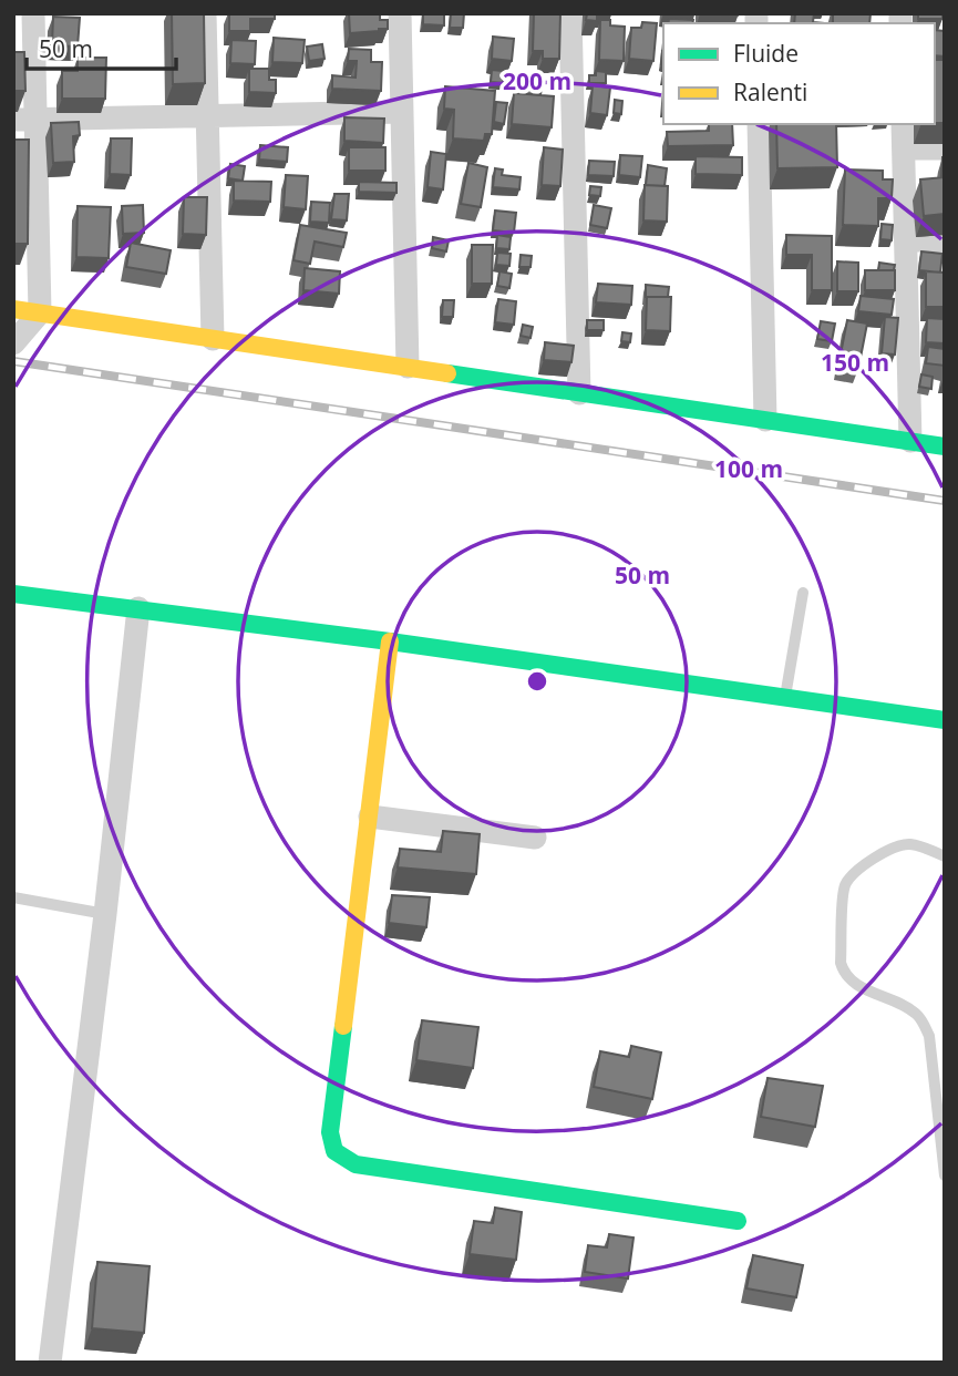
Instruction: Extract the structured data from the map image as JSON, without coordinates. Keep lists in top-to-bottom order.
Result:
{
  "legend": ["Fluide", "Ralenti"],
  "scale_bar": "50 m",
  "rings": [
    "200 m",
    "150 m",
    "100 m",
    "50 m"
  ]
}
